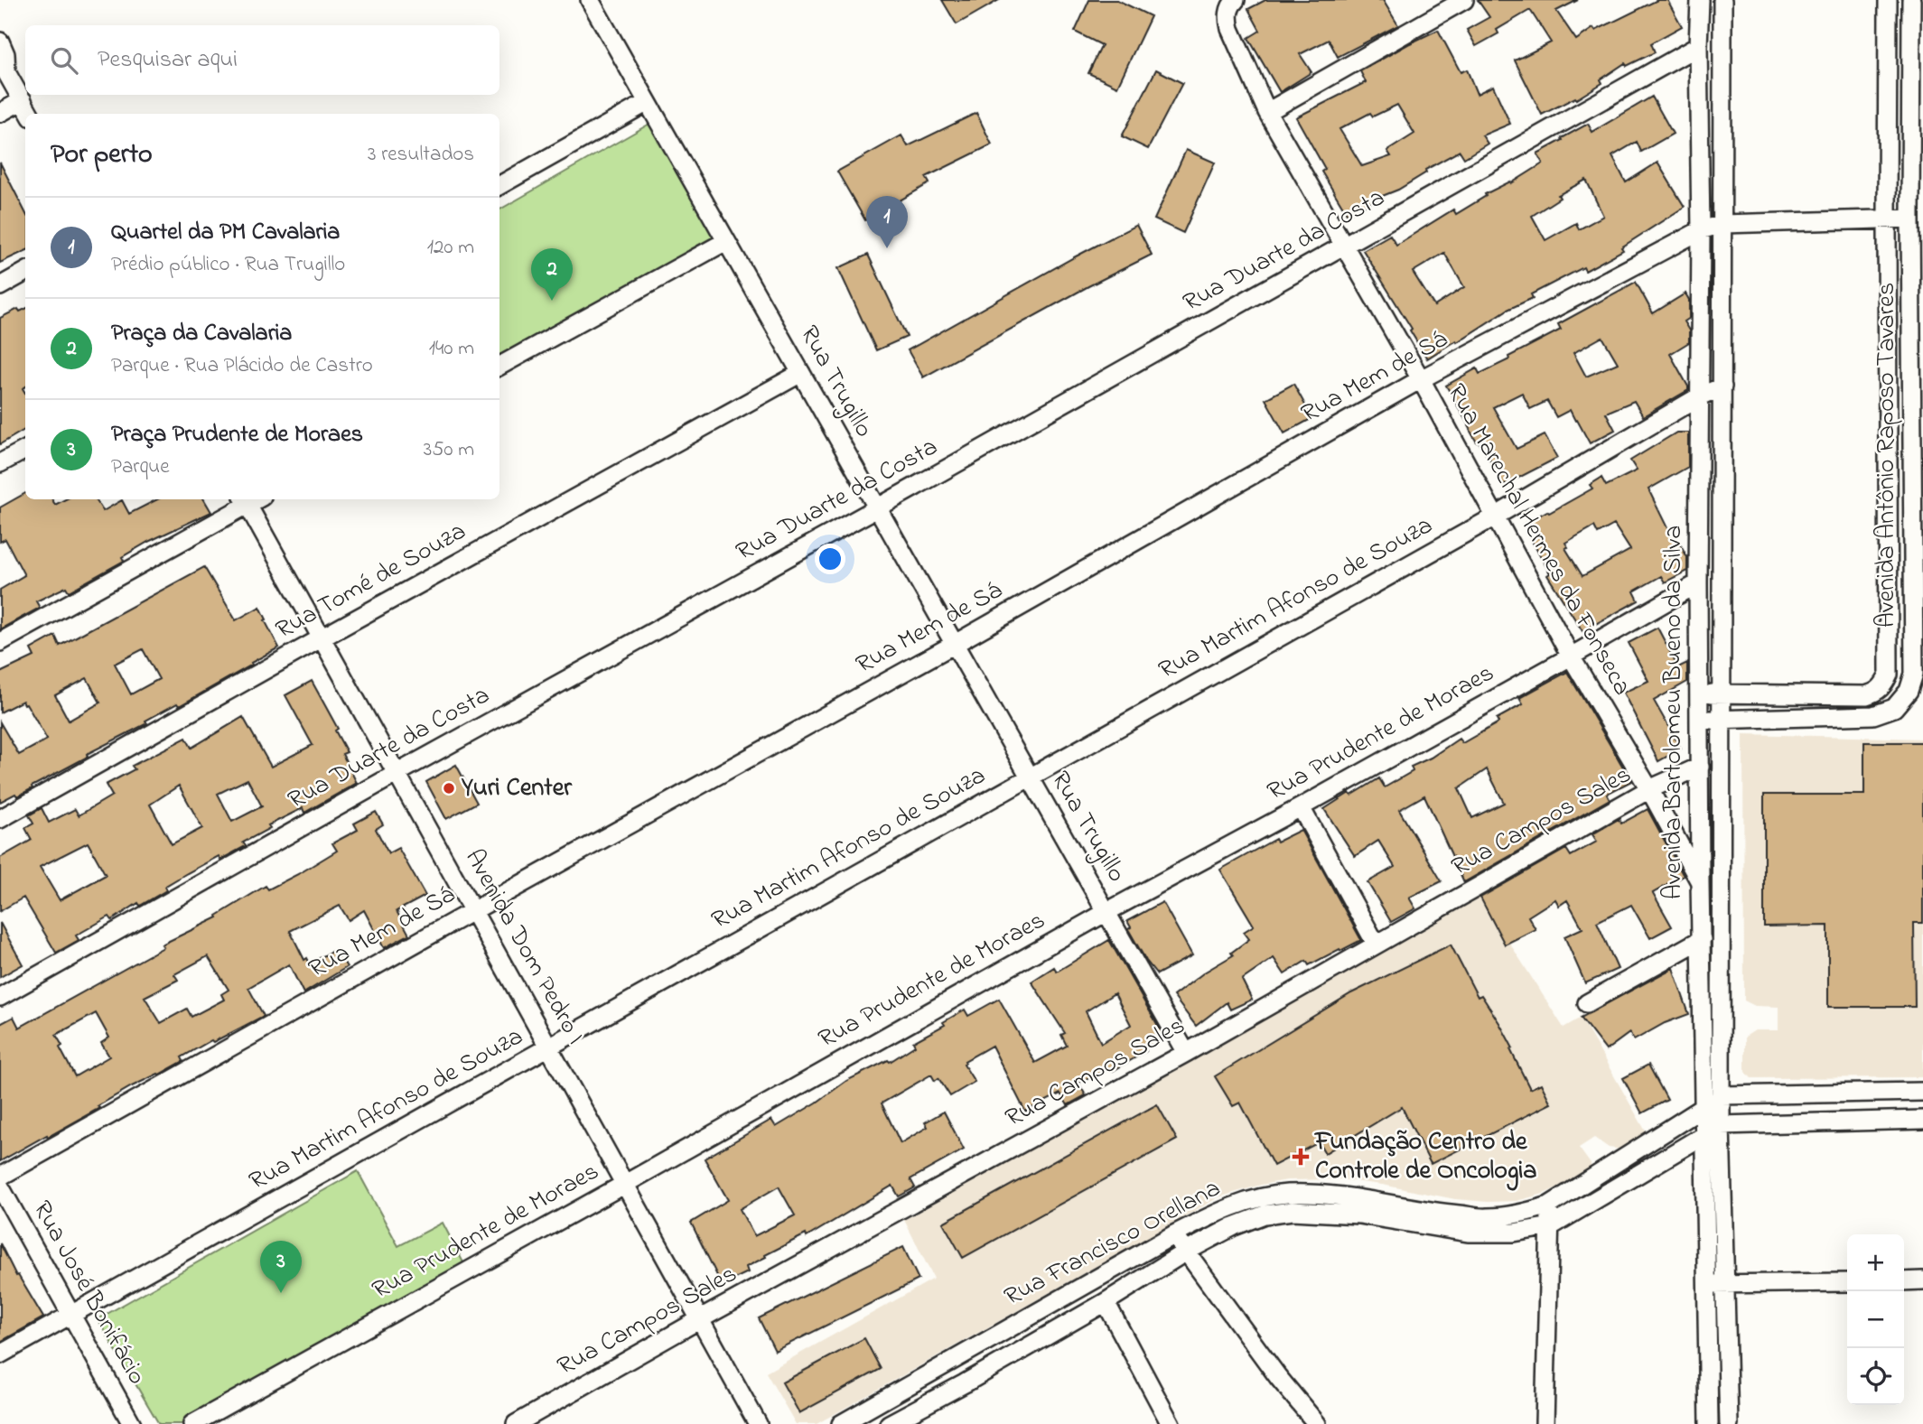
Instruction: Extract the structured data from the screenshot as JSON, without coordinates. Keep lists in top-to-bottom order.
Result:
{
  "streets": {
    "street": [
      "Rua Duarte da Costa",
      "Rua Mem de Sá",
      "Rua Trugillo",
      "Avenida Antônio Raposo Tavares",
      "Rua Marechal Hermes da Fonseca",
      "Rua Tomé de Souza",
      "Rua Martim Afonso de Souza",
      "Avenida Bartolomeu Bueno da Silva",
      "Rua Prudente de Moraes",
      "Rua Campos Sales",
      "Avenida Dom Pedro I",
      "Rua Francisco Orellana",
      "Rua José Bonifácio"
    ]
  },
  "crossings": [
    ["Rua Duarte da Costa", "Rua Trugillo"],
    ["Rua Duarte da Costa", "Rua Marechal Hermes da Fonseca"],
    ["Rua Duarte da Costa", "Avenida Bartolomeu Bueno da Silva"],
    ["Rua Duarte da Costa", "Avenida Dom Pedro I"],
    ["Rua Mem de Sá", "Rua Trugillo"],
    ["Rua Mem de Sá", "Avenida Antônio Raposo Tavares"],
    ["Rua Mem de Sá", "Rua Marechal Hermes da Fonseca"],
    ["Rua Mem de Sá", "Avenida Bartolomeu Bueno da Silva"],
    ["Rua Mem de Sá", "Avenida Dom Pedro I"],
    ["Rua Trugillo", "Rua Tomé de Souza"],
    ["Rua Trugillo", "Rua Martim Afonso de Souza"],
    ["Rua Trugillo", "Rua Prudente de Moraes"],
    ["Rua Trugillo", "Rua Campos Sales"],
    ["Avenida Antônio Raposo Tavares", "Avenida Bartolomeu Bueno da Silva"],
    ["Rua Marechal Hermes da Fonseca", "Rua Martim Afonso de Souza"],
    ["Rua Marechal Hermes da Fonseca", "Avenida Bartolomeu Bueno da Silva"],
    ["Rua Marechal Hermes da Fonseca", "Rua Prudente de Moraes"],
    ["Rua Marechal Hermes da Fonseca", "Rua Campos Sales"],
    ["Rua Tomé de Souza", "Avenida Dom Pedro I"],
    ["Rua Martim Afonso de Souza", "Avenida Bartolomeu Bueno da Silva"],
    ["Rua Martim Afonso de Souza", "Avenida Dom Pedro I"],
    ["Rua Martim Afonso de Souza", "Rua José Bonifácio"],
    ["Avenida Bartolomeu Bueno da Silva", "Rua Prudente de Moraes"],
    ["Avenida Bartolomeu Bueno da Silva", "Rua Campos Sales"],
    ["Avenida Bartolomeu Bueno da Silva", "Rua Francisco Orellana"],
    ["Rua Prudente de Moraes", "Avenida Dom Pedro I"],
    ["Rua Campos Sales", "Avenida Dom Pedro I"]
  ],
  "places": {
    "other": ["Yuri Center"],
    "health": ["Fundação Centro de Controle de Oncologia"]
  },
  "page": {
    "search": "Pesquisar aqui",
    "heading": ["Por perto", "3 resultados"],
    "pins": ["1", "2", "3"],
    "list": [
      {
        "mark": "1",
        "name": "Quartel da PM Cavalaria",
        "note": "Prédio público · Rua Trugillo",
        "value": "120 m"
      },
      {
        "mark": "2",
        "name": "Praça da Cavalaria",
        "note": "Parque · Rua Plácido de Castro",
        "value": "140 m"
      },
      {
        "mark": "3",
        "name": "Praça Prudente de Moraes",
        "note": "Parque",
        "value": "350 m"
      }
    ],
    "map_buttons": ["+", "−"]
  }
}
